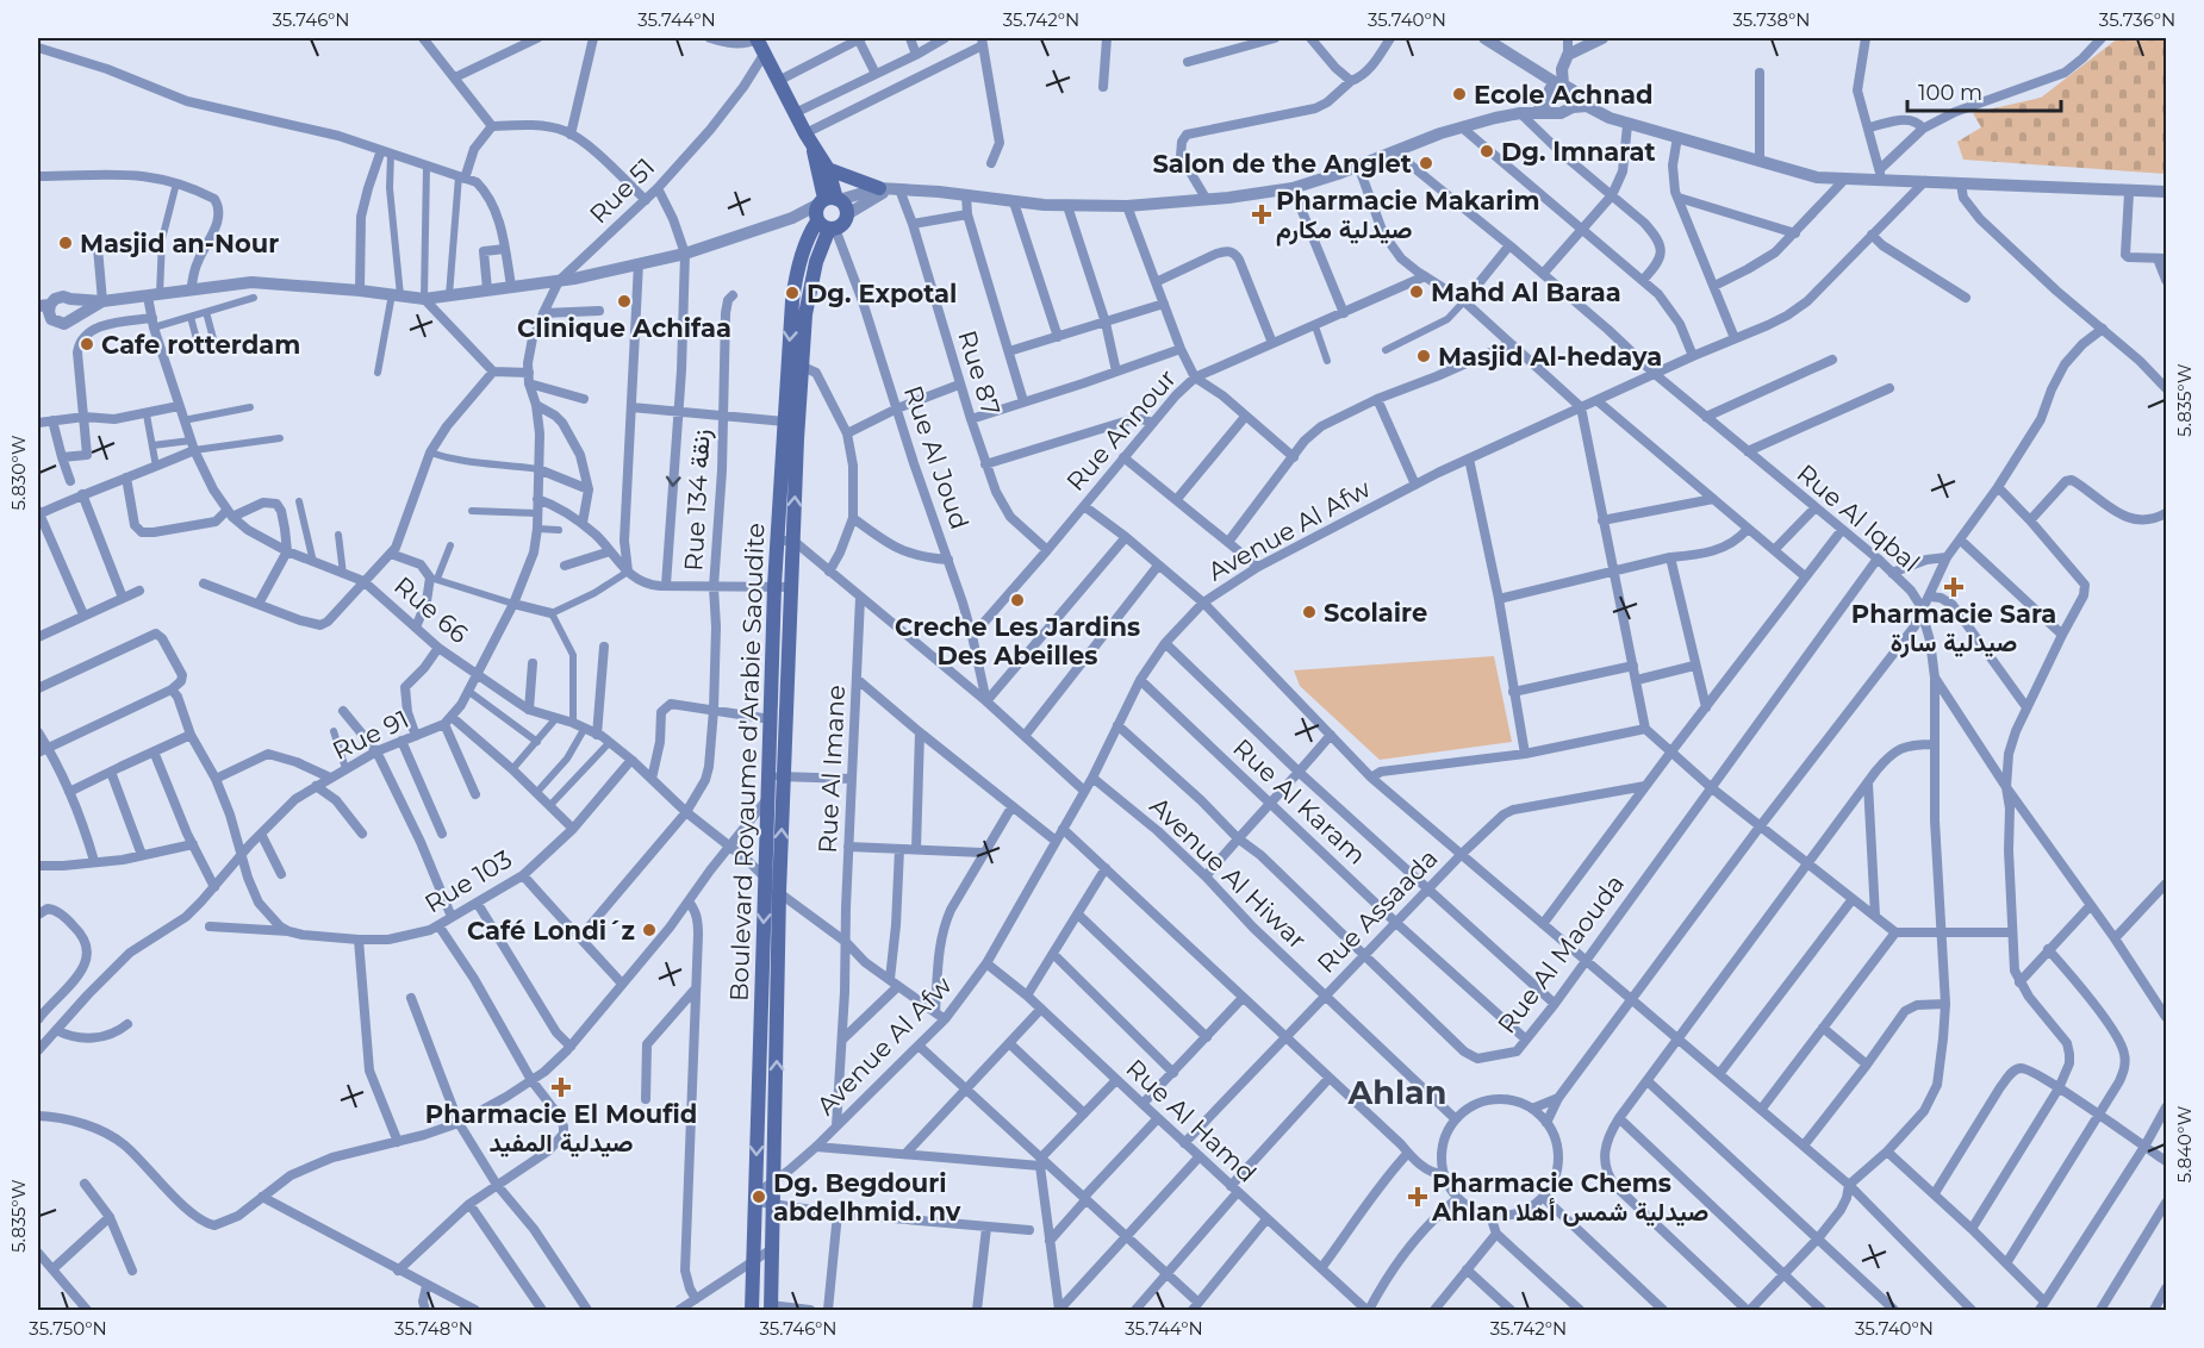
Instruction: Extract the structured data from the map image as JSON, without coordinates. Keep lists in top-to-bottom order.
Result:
{
  "streets": {
    "main road": ["Boulevard Royaume d'Arabie Saoudite"],
    "street": [
      "Rue 51",
      "Rue 87",
      "Rue Annour",
      "Rue Al Joud",
      "Rue 134 زنقة",
      "Rue Al Iqbal",
      "Avenue Al Afw",
      "Rue 66",
      "Rue 91",
      "Rue Al Imane",
      "Rue Al Karam",
      "Avenue Al Hiwar",
      "Rue 103",
      "Rue Assaada",
      "Rue Al Maouda",
      "Rue Al Hamd"
    ]
  },
  "crossings": [
    ["Rue 87", "Rue Annour"],
    ["Rue Annour", "Rue Al Joud"],
    ["Rue Al Joud", "Boulevard Royaume d'Arabie Saoudite"],
    ["Rue 134 زنقة", "Rue 66"],
    ["Rue Al Iqbal", "Avenue Al Afw"],
    ["Rue Al Iqbal", "Rue Al Maouda"],
    ["Avenue Al Afw", "Boulevard Royaume d'Arabie Saoudite"],
    ["Avenue Al Afw", "Rue Al Imane"],
    ["Avenue Al Afw", "Rue Al Karam"],
    ["Avenue Al Afw", "Avenue Al Hiwar"],
    ["Avenue Al Afw", "Rue Al Maouda"],
    ["Avenue Al Afw", "Rue Al Hamd"],
    ["Rue 66", "Boulevard Royaume d'Arabie Saoudite"],
    ["Rue 66", "Rue 103"],
    ["Rue Al Karam", "Rue Assaada"],
    ["Rue Al Karam", "Rue Al Maouda"],
    ["Avenue Al Hiwar", "Rue Assaada"],
    ["Rue Assaada", "Rue Al Maouda"],
    ["Rue Assaada", "Rue Al Hamd"]
  ],
  "districts": ["Ahlan"],
  "places": {
    "other": [
      "Ecole Achnad",
      "Dg. lmnarat",
      "Salon de the Anglet",
      "Masjid an-Nour",
      "Mahd Al Baraa",
      "Dg. Expotal",
      "Clinique Achifaa",
      "Cafe rotterdam",
      "Masjid Al-hedaya",
      "Creche Les Jardins Des Abeilles",
      "Scolaire",
      "Café Londi´z",
      "Dg. Begdouri abdelhmid. nv"
    ],
    "health": [
      "Pharmacie Makarim صيدلية مكارم",
      "Pharmacie Sara صيدلية سارة",
      "Pharmacie El Moufid صيدلية المفيد",
      "Pharmacie Chems Ahlan صيدلية شمس أهلا"
    ]
  },
  "scale_bar": "100 m",
  "coordinates": [
    "35.746°N",
    "35.744°N",
    "35.742°N",
    "35.740°N",
    "35.738°N",
    "35.736°N",
    "5.835°W",
    "5.830°W",
    "5.840°W",
    "35.750°N",
    "35.748°N"
  ]
}
